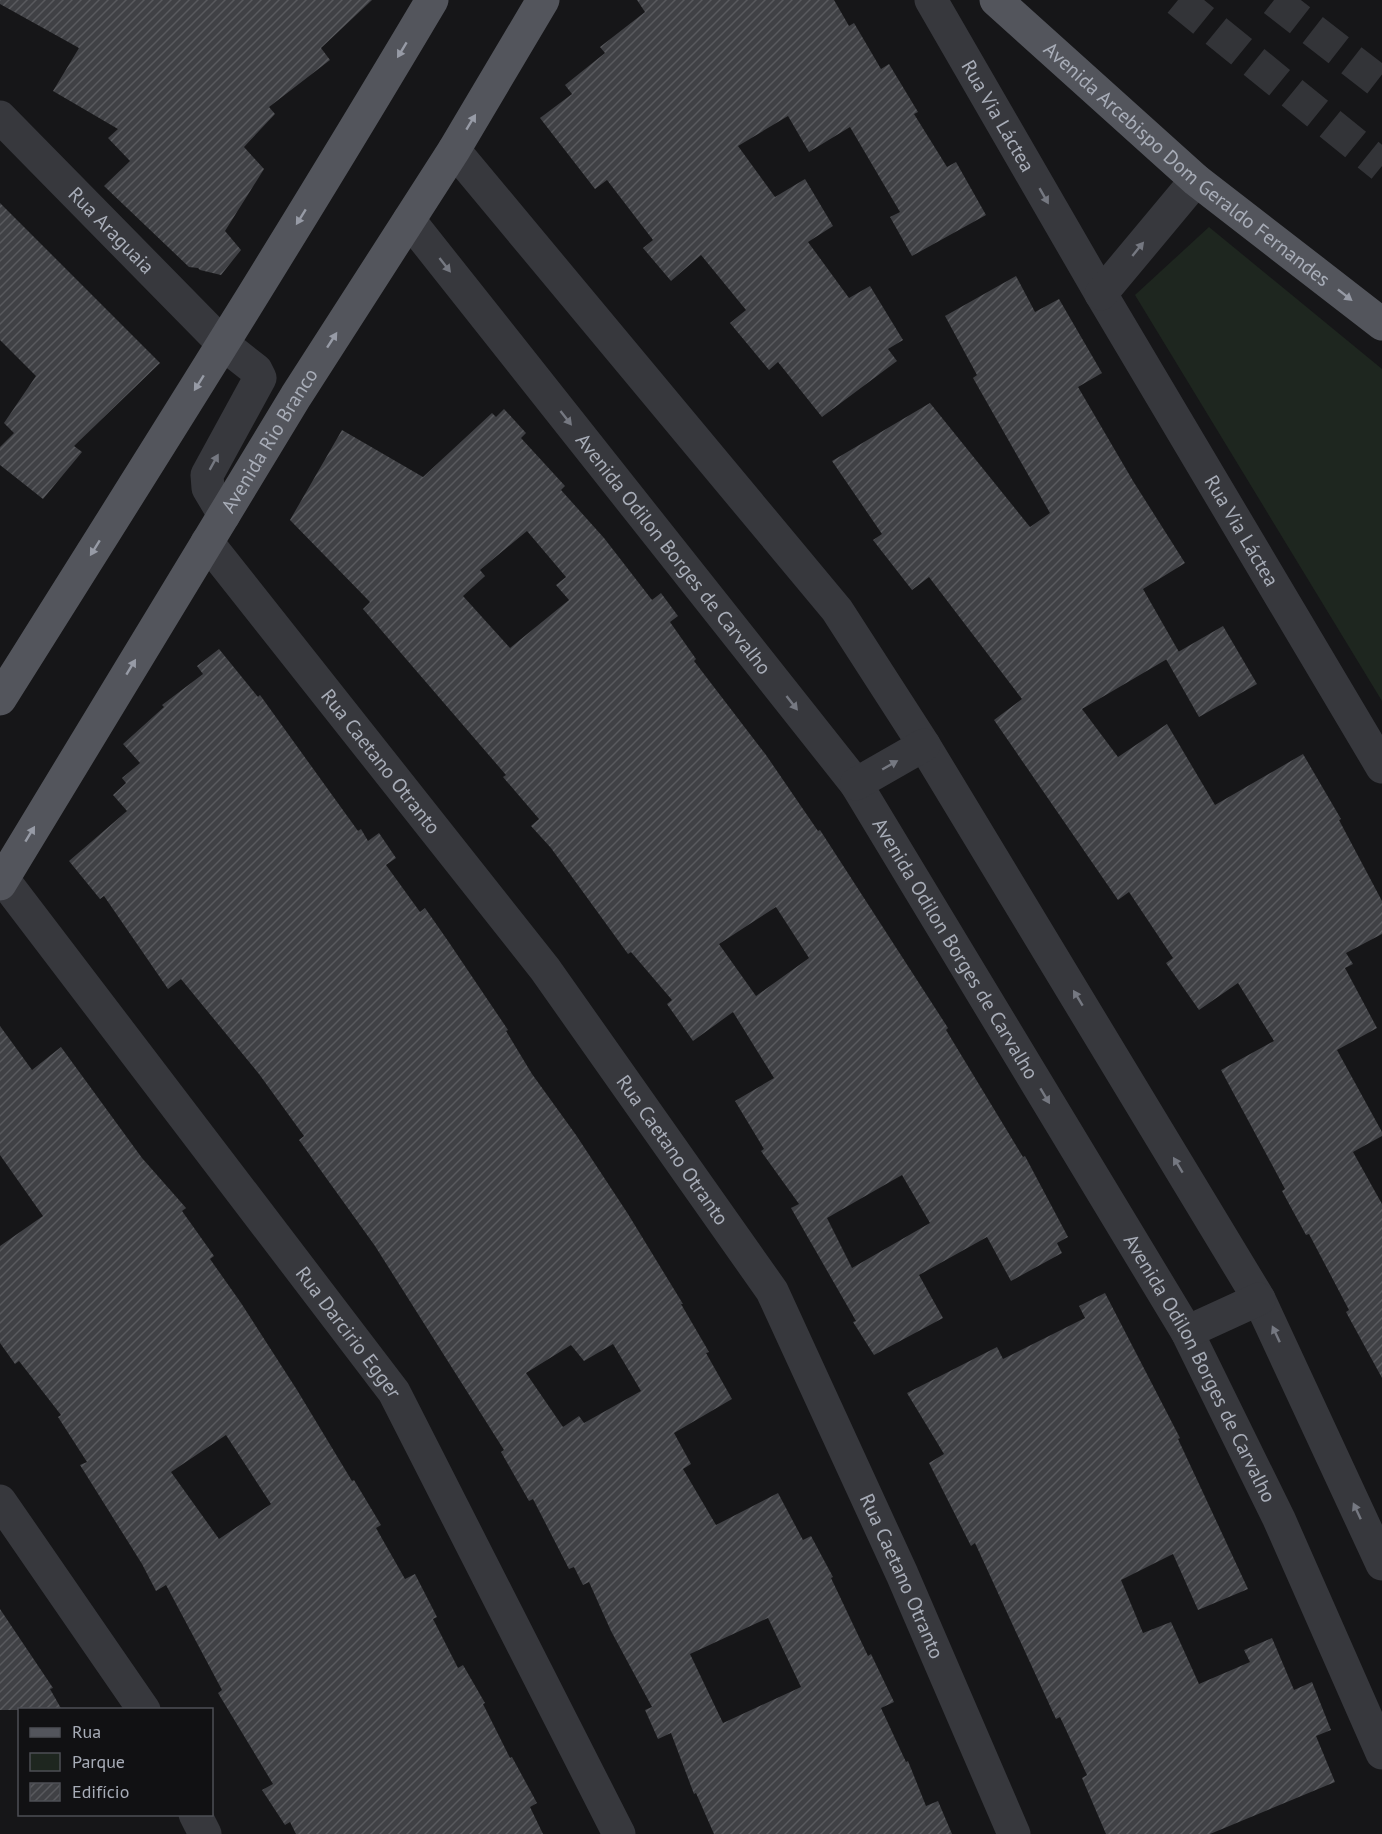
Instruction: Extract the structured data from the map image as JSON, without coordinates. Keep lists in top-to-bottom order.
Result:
{
  "streets": {
    "main road": ["Avenida Arcebispo Dom Geraldo Fernandes", "Avenida Rio Branco"],
    "street": [
      "Rua Via Láctea",
      "Rua Araguaia",
      "Avenida Odilon Borges de Carvalho",
      "Rua Caetano Otranto",
      "Rua Darcirio Egger"
    ]
  },
  "crossings": [
    ["Rua Araguaia", "Avenida Rio Branco"],
    ["Avenida Rio Branco", "Avenida Odilon Borges de Carvalho"],
    ["Avenida Rio Branco", "Rua Caetano Otranto"],
    ["Avenida Rio Branco", "Rua Darcirio Egger"]
  ],
  "one_way": ["Rua Via Láctea", "Avenida Arcebispo Dom Geraldo Fernandes"],
  "legend": ["Rua", "Parque", "Edifício"]
}
